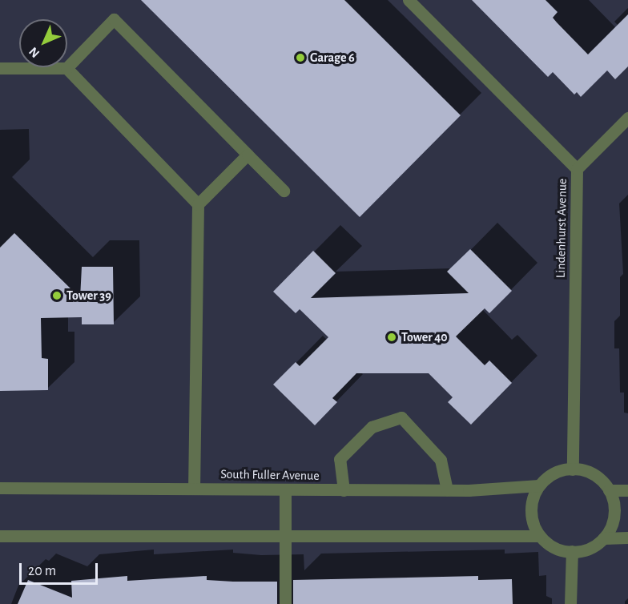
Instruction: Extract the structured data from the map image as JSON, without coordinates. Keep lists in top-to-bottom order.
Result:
{
  "streets": {
    "street": ["Lindenhurst Avenue", "South Fuller Avenue"]
  },
  "crossings": [
    ["Lindenhurst Avenue", "South Fuller Avenue"]
  ],
  "places": ["Garage 6", "Tower 39", "Tower 40"],
  "scale_bar": "20 m",
  "north": "bottom left"
}
